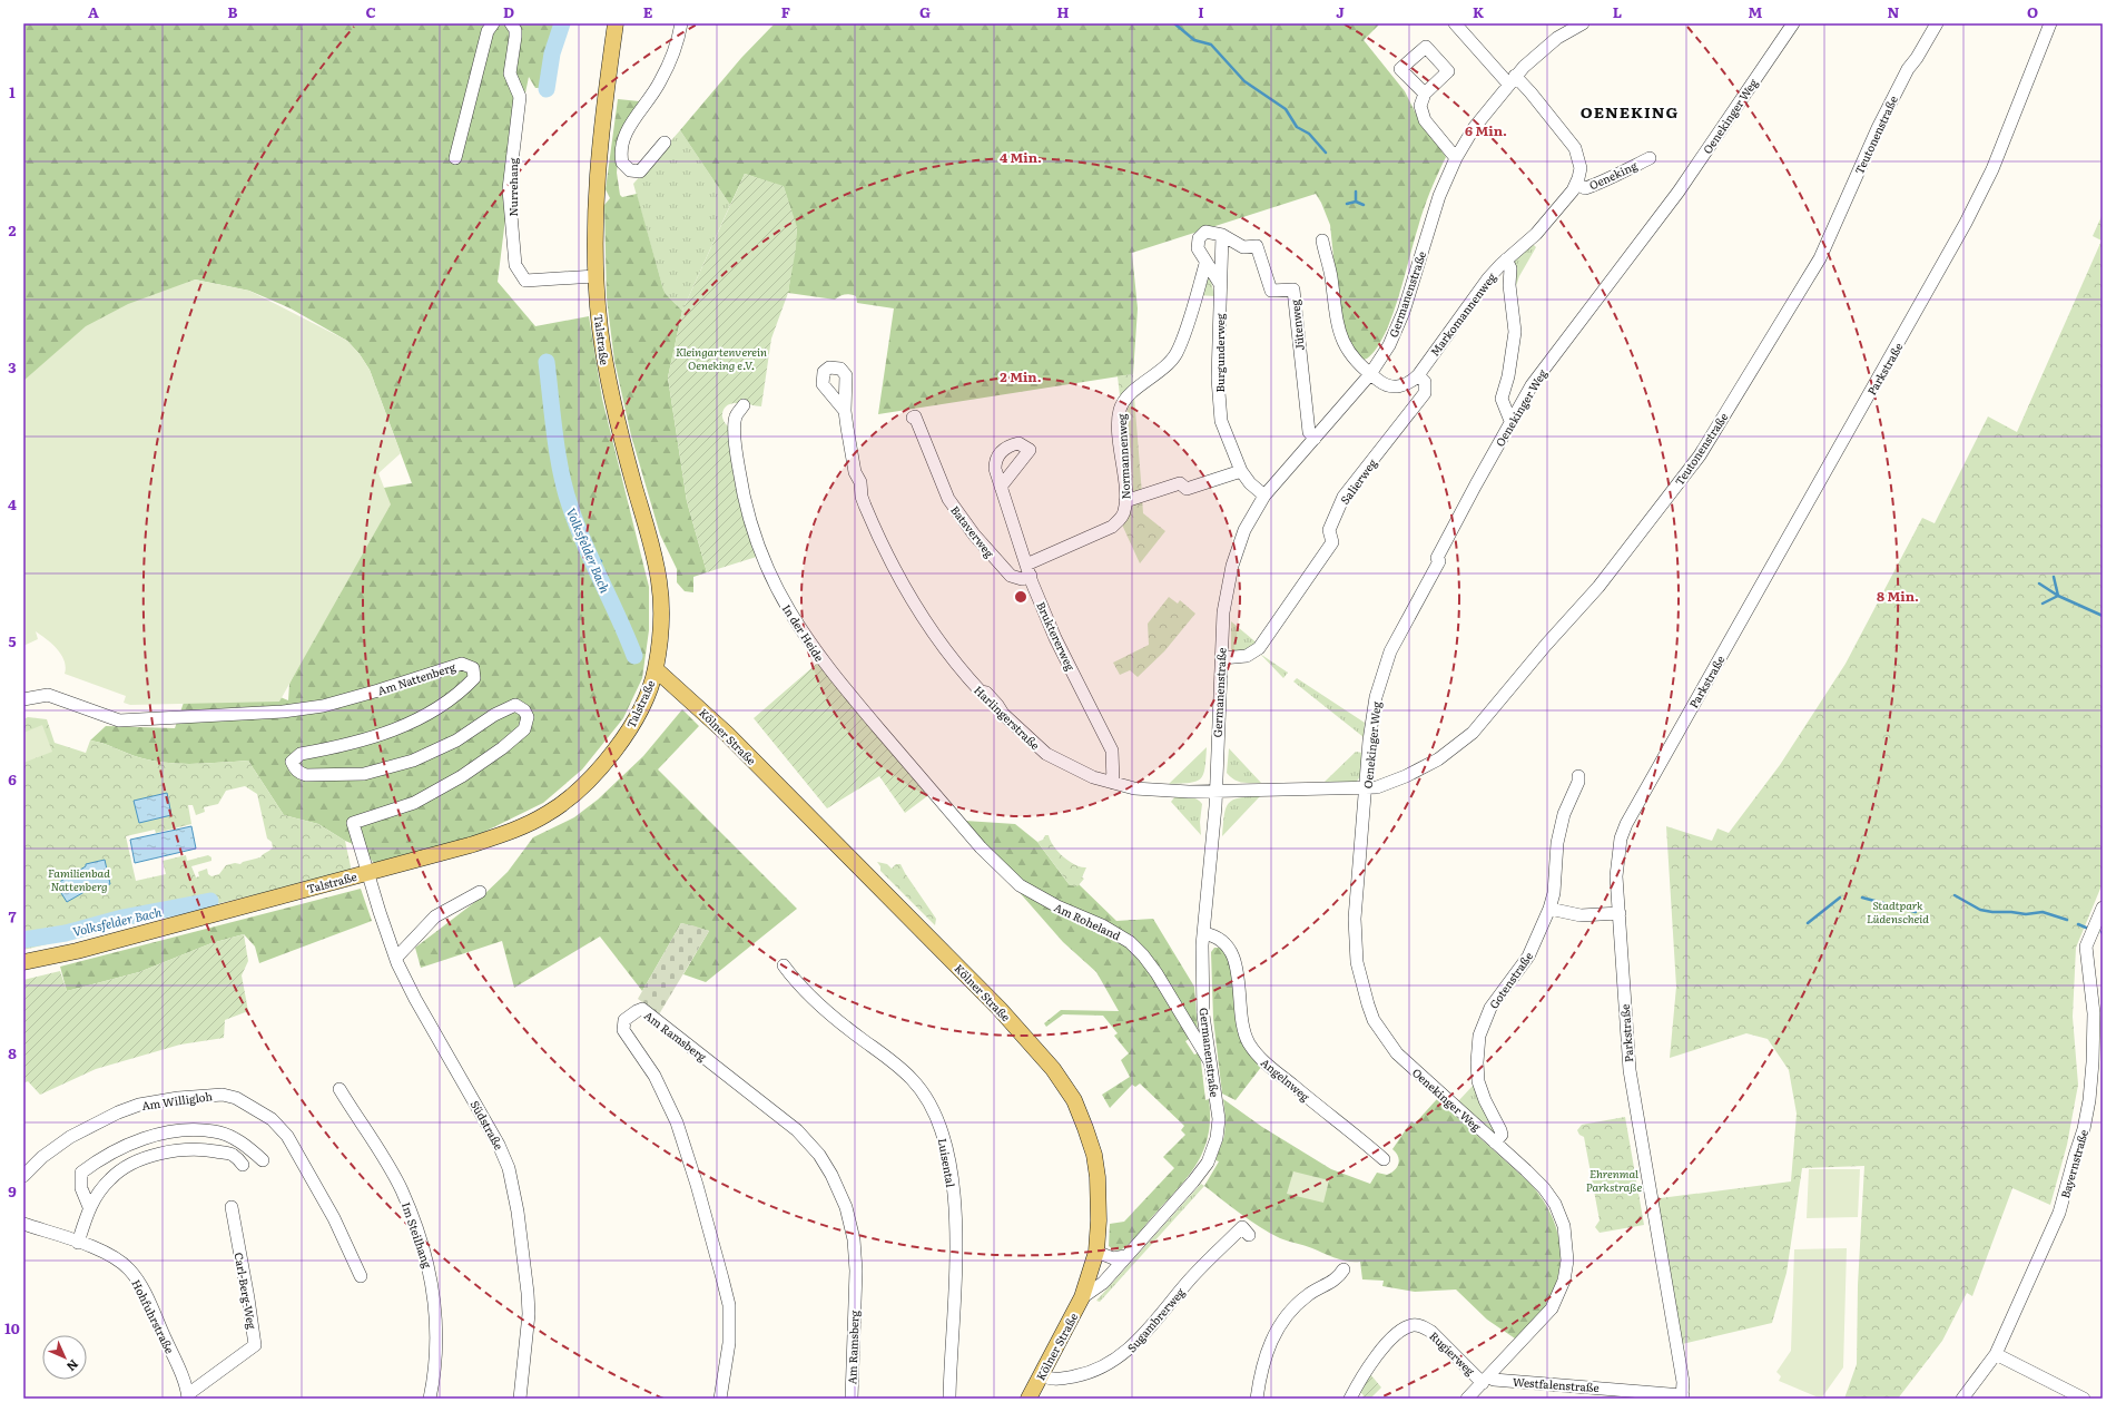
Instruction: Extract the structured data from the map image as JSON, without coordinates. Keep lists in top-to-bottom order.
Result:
{
  "streets": {
    "main road": ["Talstraße", "Kölner Straße"],
    "street": [
      "Oenekinger Weg",
      "Teutonenstraße",
      "Oeneking",
      "Nurrehang",
      "Germanenstraße",
      "Markomannenweg",
      "Jütenweg",
      "Burgunderweg",
      "Parkstraße",
      "Normannenweg",
      "Salierweg",
      "Bataverweg",
      "In der Heide",
      "Bruktererweg",
      "Am Nattenberg",
      "Harlingerstraße",
      "Am Roheland",
      "Gotenstraße",
      "Am Ramsberg",
      "Angelnweg",
      "Am Willigloh",
      "Südstraße",
      "Luisental",
      "Bayernstraße",
      "Im Steilhang",
      "Carl-Berg-Weg",
      "Hohfuhrstraße",
      "Sugambrerweg",
      "Rugierweg",
      "Westfalenstraße"
    ]
  },
  "crossings": [
    ["Oenekinger Weg", "Teutonenstraße"],
    ["Oenekinger Weg", "Harlingerstraße"],
    ["Oenekinger Weg", "Gotenstraße"],
    ["Oenekinger Weg", "Rugierweg"],
    ["Oenekinger Weg", "Westfalenstraße"],
    ["Teutonenstraße", "Harlingerstraße"],
    ["Oeneking", "Markomannenweg"],
    ["Nurrehang", "Talstraße"],
    ["Germanenstraße", "Markomannenweg"],
    ["Germanenstraße", "Jütenweg"],
    ["Germanenstraße", "Burgunderweg"],
    ["Germanenstraße", "Salierweg"],
    ["Germanenstraße", "Harlingerstraße"],
    ["Germanenstraße", "Kölner Straße"],
    ["Germanenstraße", "Am Roheland"],
    ["Germanenstraße", "Angelnweg"],
    ["Markomannenweg", "Salierweg"],
    ["Jütenweg", "Burgunderweg"],
    ["Talstraße", "Am Nattenberg"],
    ["Talstraße", "Kölner Straße"],
    ["Talstraße", "Südstraße"],
    ["Parkstraße", "Westfalenstraße"],
    ["Normannenweg", "Bataverweg"],
    ["Normannenweg", "Bruktererweg"],
    ["Bataverweg", "Bruktererweg"],
    ["In der Heide", "Am Roheland"],
    ["Bruktererweg", "Harlingerstraße"],
    ["Am Nattenberg", "Südstraße"],
    ["Kölner Straße", "Sugambrerweg"],
    ["Carl-Berg-Weg", "Hohfuhrstraße"],
    ["Rugierweg", "Westfalenstraße"]
  ],
  "districts": ["OENEKING"],
  "water": ["Volksfelder Bach"],
  "parks": [
    "Kleingartenverein Oeneking e.V.",
    "Familienbad Nattenberg",
    "Stadtpark Lüdenscheid",
    "Ehrenmal Parkstraße"
  ],
  "north": "bottom right",
  "grid": {
    "columns": [
      "A",
      "B",
      "C",
      "D",
      "E",
      "F",
      "G",
      "H",
      "I",
      "J",
      "K",
      "L",
      "M",
      "N",
      "O"
    ],
    "rows": [
      "1",
      "2",
      "3",
      "4",
      "5",
      "6",
      "7",
      "8",
      "9",
      "10"
    ]
  },
  "rings": [
    "6 Min.",
    "4 Min.",
    "2 Min.",
    "8 Min."
  ]
}
